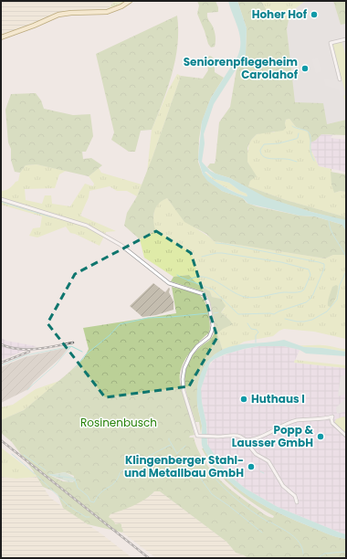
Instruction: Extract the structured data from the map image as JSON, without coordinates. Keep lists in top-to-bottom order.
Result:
{
  "parks": ["Rosinenbusch"],
  "places": [
    "Hoher Hof",
    "Seniorenpflegeheim Carolahof",
    "Huthaus I",
    "Popp & Lausser GmbH",
    "Klingenberger Stahl- und Metallbau GmbH"
  ]
}
